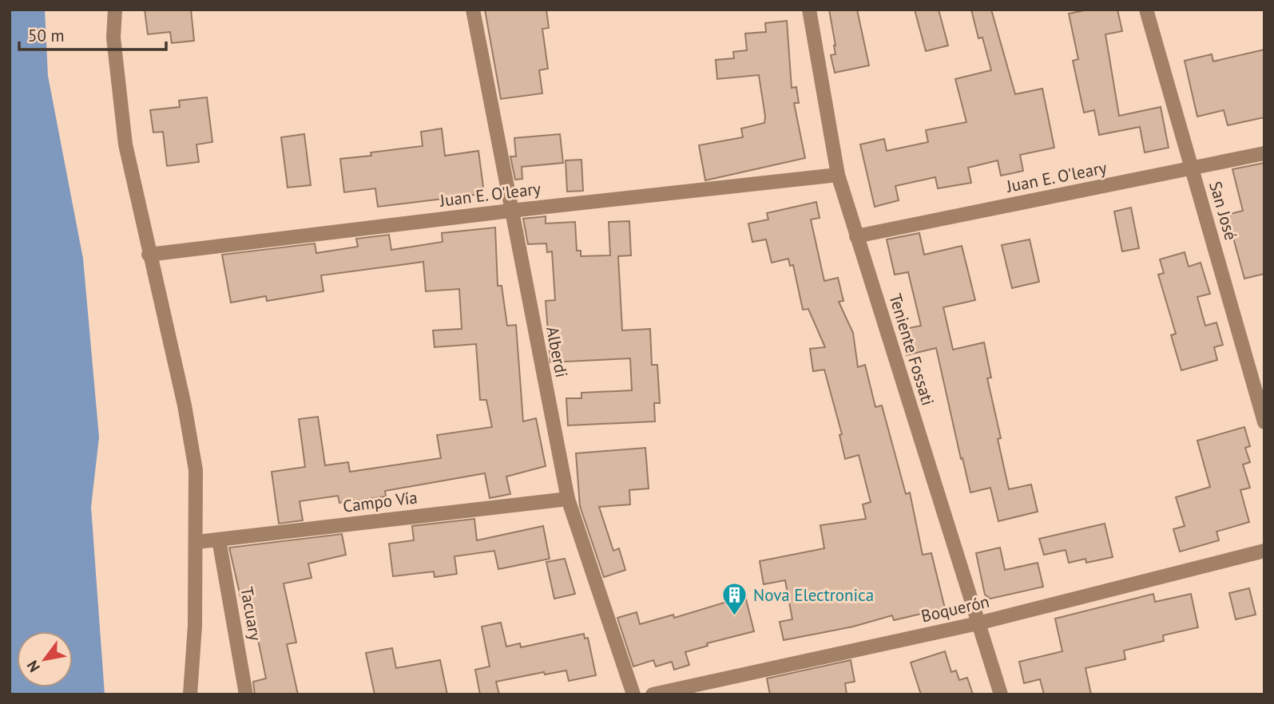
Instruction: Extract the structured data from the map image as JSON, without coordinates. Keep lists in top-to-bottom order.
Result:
{
  "streets": {
    "street": [
      "Juan E. O'leary",
      "San José",
      "Teniente Fossati",
      "Alberdi",
      "Campo Vía",
      "Boquerón",
      "Tacuary"
    ]
  },
  "crossings": [
    ["Juan E. O'leary", "San José"],
    ["Juan E. O'leary", "Teniente Fossati"],
    ["Juan E. O'leary", "Alberdi"],
    ["Teniente Fossati", "Boquerón"],
    ["Alberdi", "Campo Vía"],
    ["Campo Vía", "Tacuary"]
  ],
  "places": {
    "building": ["Nova Electronica"]
  },
  "scale_bar": "50 m",
  "north": "bottom left"
}
